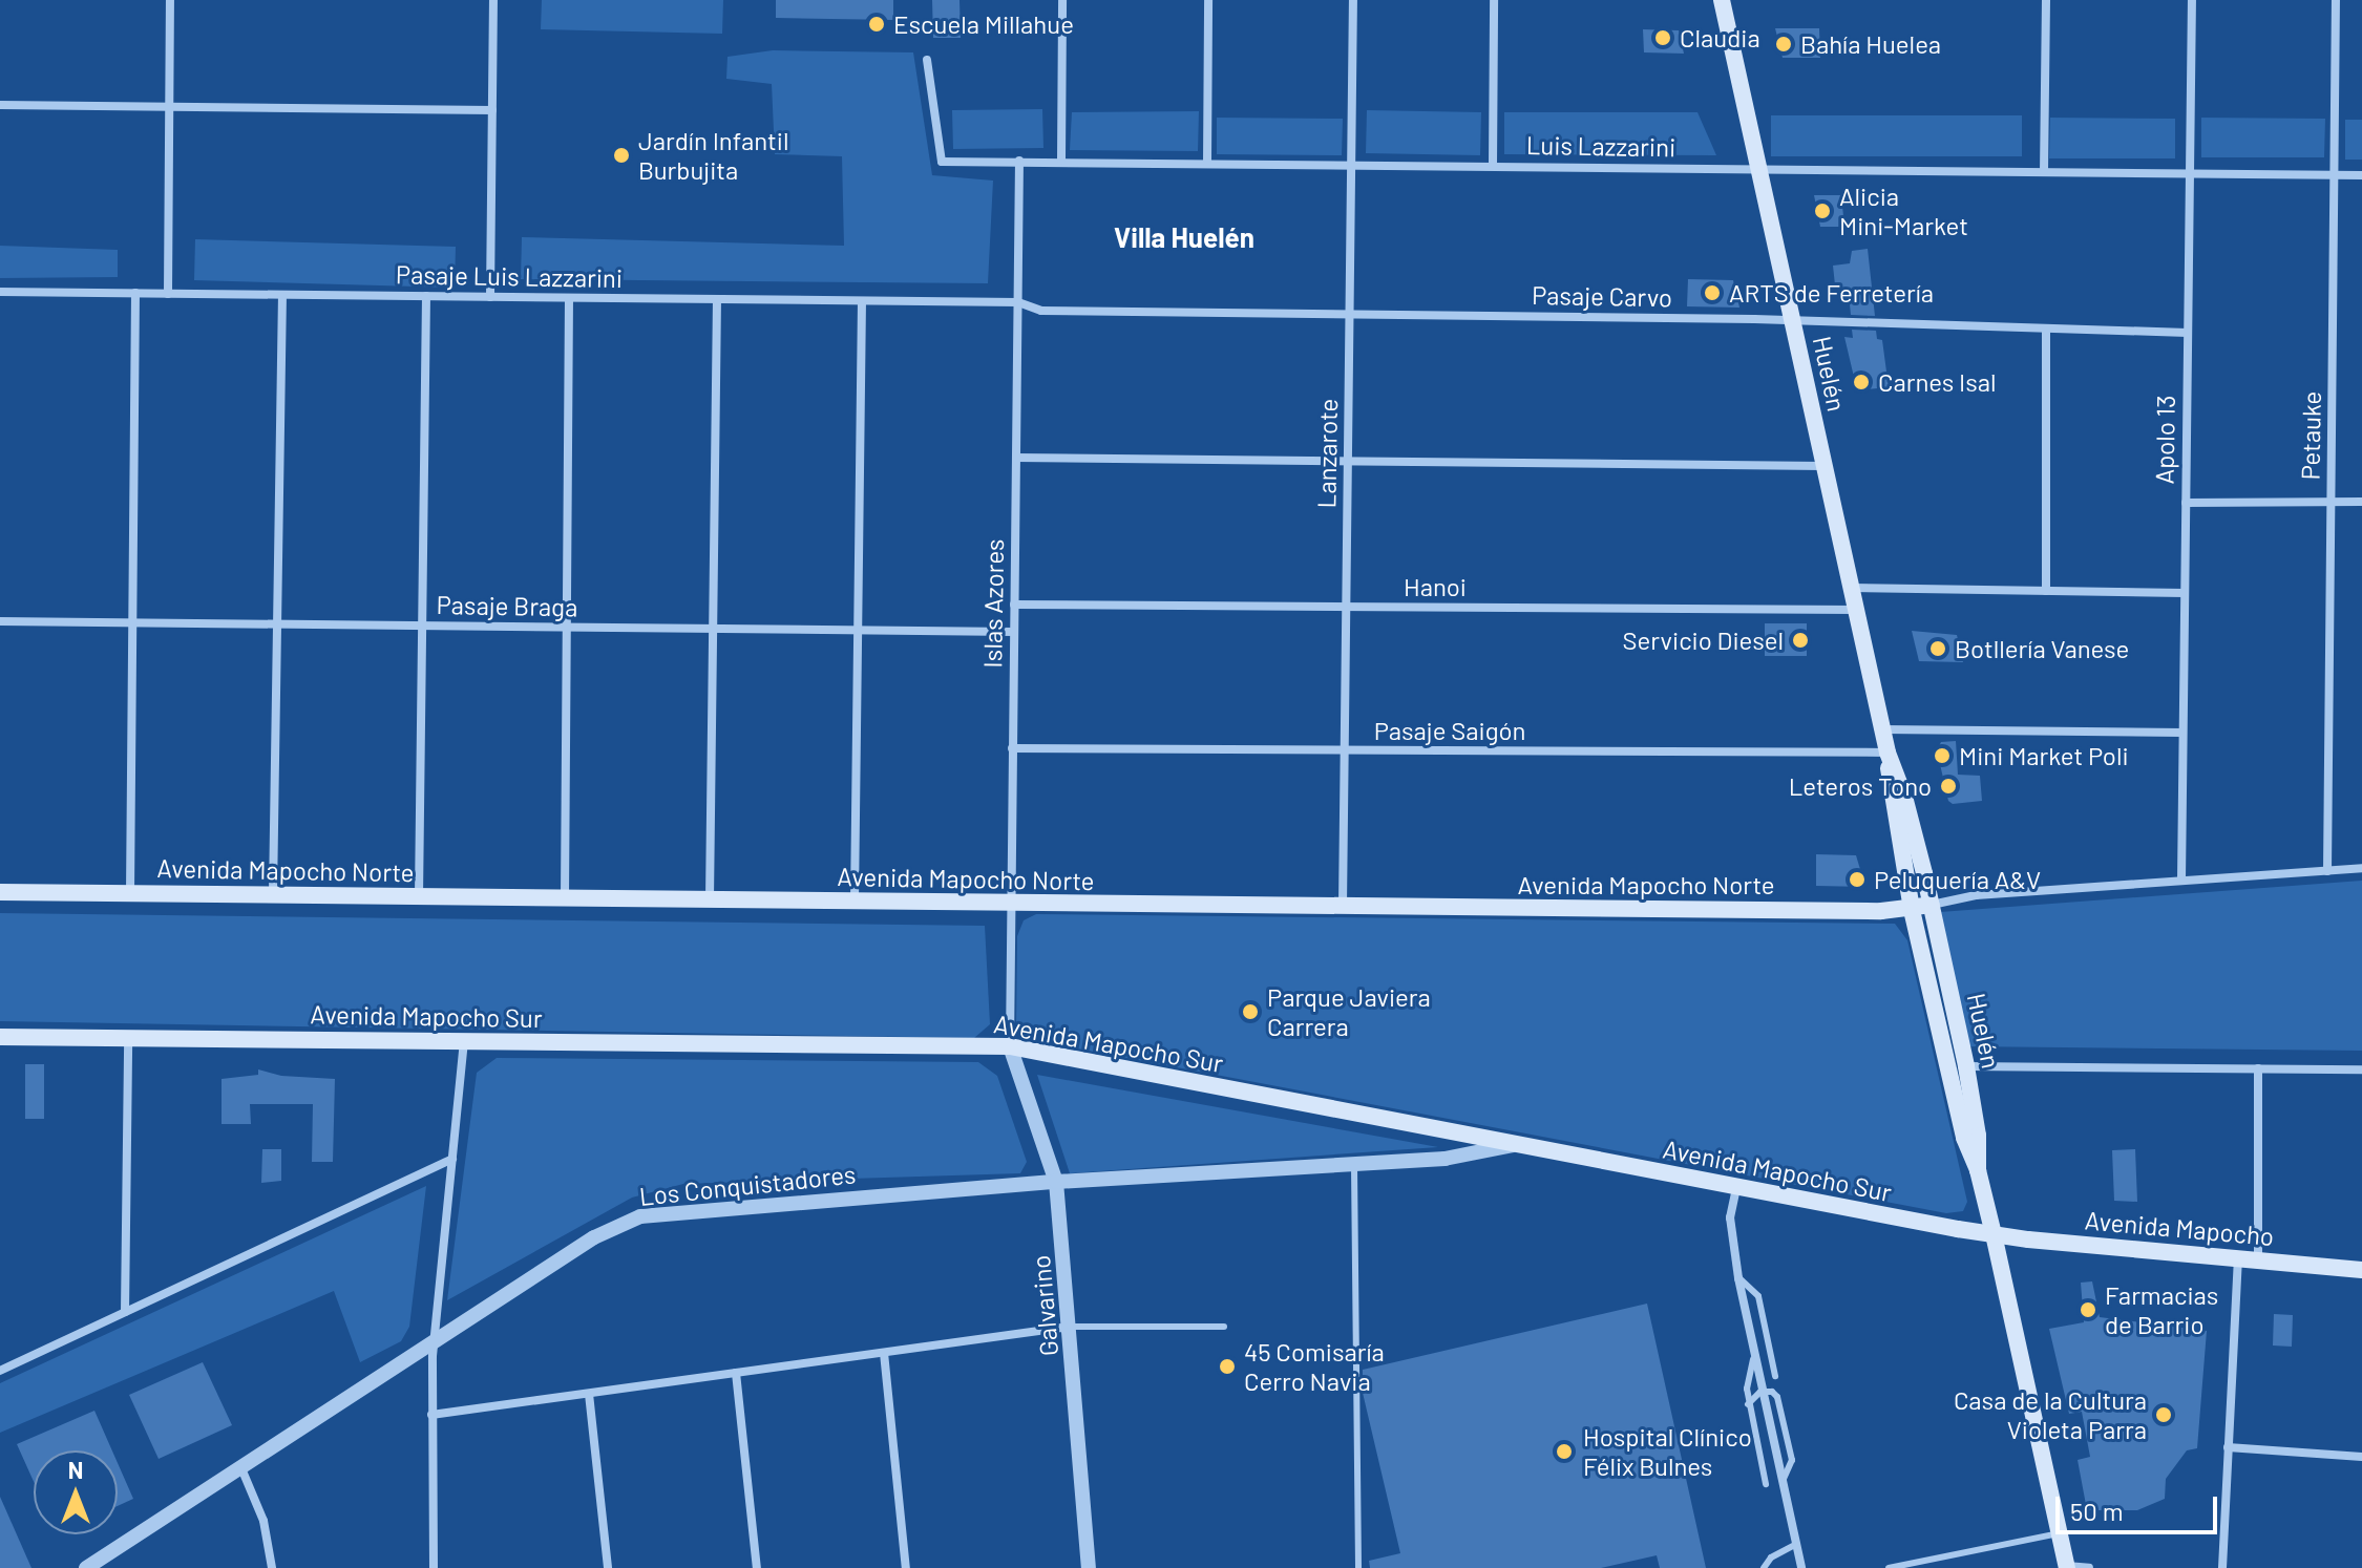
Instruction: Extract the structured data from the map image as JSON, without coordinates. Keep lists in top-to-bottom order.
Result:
{
  "streets": {
    "main road": [
      "Huelén",
      "Avenida Mapocho Norte",
      "Avenida Mapocho Sur",
      "Avenida Mapocho"
    ],
    "street": [
      "Luis Lazzarini",
      "Pasaje Luis Lazzarini",
      "Pasaje Carvo",
      "Petauke",
      "Apolo 13",
      "Lanzarote",
      "Hanoi",
      "Islas Azores",
      "Pasaje Braga",
      "Pasaje Saigón",
      "Los Conquistadores",
      "Galvarino"
    ]
  },
  "crossings": [
    ["Luis Lazzarini", "Huelén"],
    ["Luis Lazzarini", "Petauke"],
    ["Luis Lazzarini", "Apolo 13"],
    ["Luis Lazzarini", "Lanzarote"],
    ["Luis Lazzarini", "Islas Azores"],
    ["Pasaje Luis Lazzarini", "Pasaje Carvo"],
    ["Pasaje Luis Lazzarini", "Islas Azores"],
    ["Pasaje Carvo", "Huelén"],
    ["Pasaje Carvo", "Apolo 13"],
    ["Pasaje Carvo", "Lanzarote"],
    ["Pasaje Carvo", "Islas Azores"],
    ["Huelén", "Hanoi"],
    ["Huelén", "Pasaje Saigón"],
    ["Huelén", "Avenida Mapocho Norte"],
    ["Huelén", "Avenida Mapocho Sur"],
    ["Huelén", "Avenida Mapocho"],
    ["Lanzarote", "Hanoi"],
    ["Lanzarote", "Pasaje Saigón"],
    ["Lanzarote", "Avenida Mapocho Norte"],
    ["Hanoi", "Islas Azores"],
    ["Islas Azores", "Pasaje Braga"],
    ["Islas Azores", "Pasaje Saigón"],
    ["Islas Azores", "Avenida Mapocho Norte"],
    ["Islas Azores", "Avenida Mapocho Sur"],
    ["Islas Azores", "Galvarino"],
    ["Avenida Mapocho Sur", "Los Conquistadores"],
    ["Avenida Mapocho Sur", "Avenida Mapocho"],
    ["Avenida Mapocho Sur", "Galvarino"],
    ["Los Conquistadores", "Galvarino"]
  ],
  "districts": ["Villa Huelén"],
  "places": [
    "Escuela Millahue",
    "Claudia",
    "Bahía Huelea",
    "Jardín Infantil Burbujita",
    "Alicia Mini-Market",
    "ARTS de Ferretería",
    "Carnes Isal",
    "Servicio Diesel",
    "Botllería Vanese",
    "Mini Market Poli",
    "Leteros Tono",
    "Peluquería A&V",
    "Parque Javiera Carrera",
    "Farmacias de Barrio",
    "45 Comisaría Cerro Navia",
    "Casa de la Cultura Violeta Parra",
    "Hospital Clínico Félix Bulnes"
  ],
  "scale_bar": "50 m",
  "north": "top"
}
